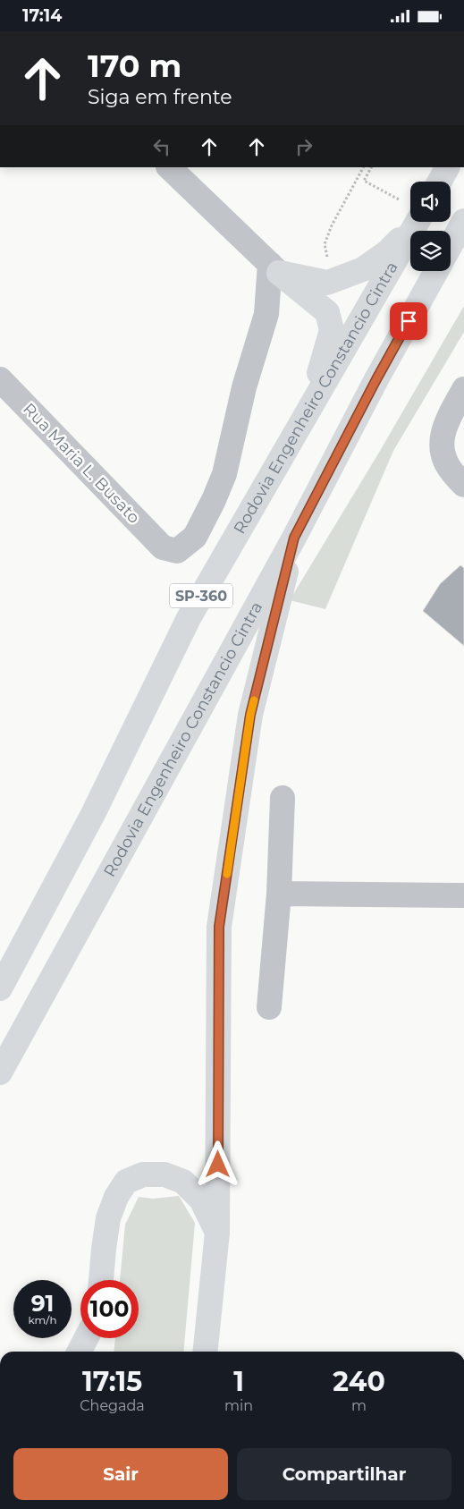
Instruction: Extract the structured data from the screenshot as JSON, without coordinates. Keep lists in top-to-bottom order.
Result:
{
  "streets": {
    "main road": ["Rodovia Engenheiro Constancio Cintra", "SP-360"],
    "street": ["Rua Maria L. Busato"]
  },
  "page": {
    "status": "17:14",
    "turn": ["170 m", "Siga em frente"],
    "speed": "91 km/h",
    "limit": "100",
    "eta": [
      "17:15",
      "Chegada",
      "1",
      "min",
      "240",
      "m"
    ],
    "buttons": ["Sair", "Compartilhar"]
  }
}
